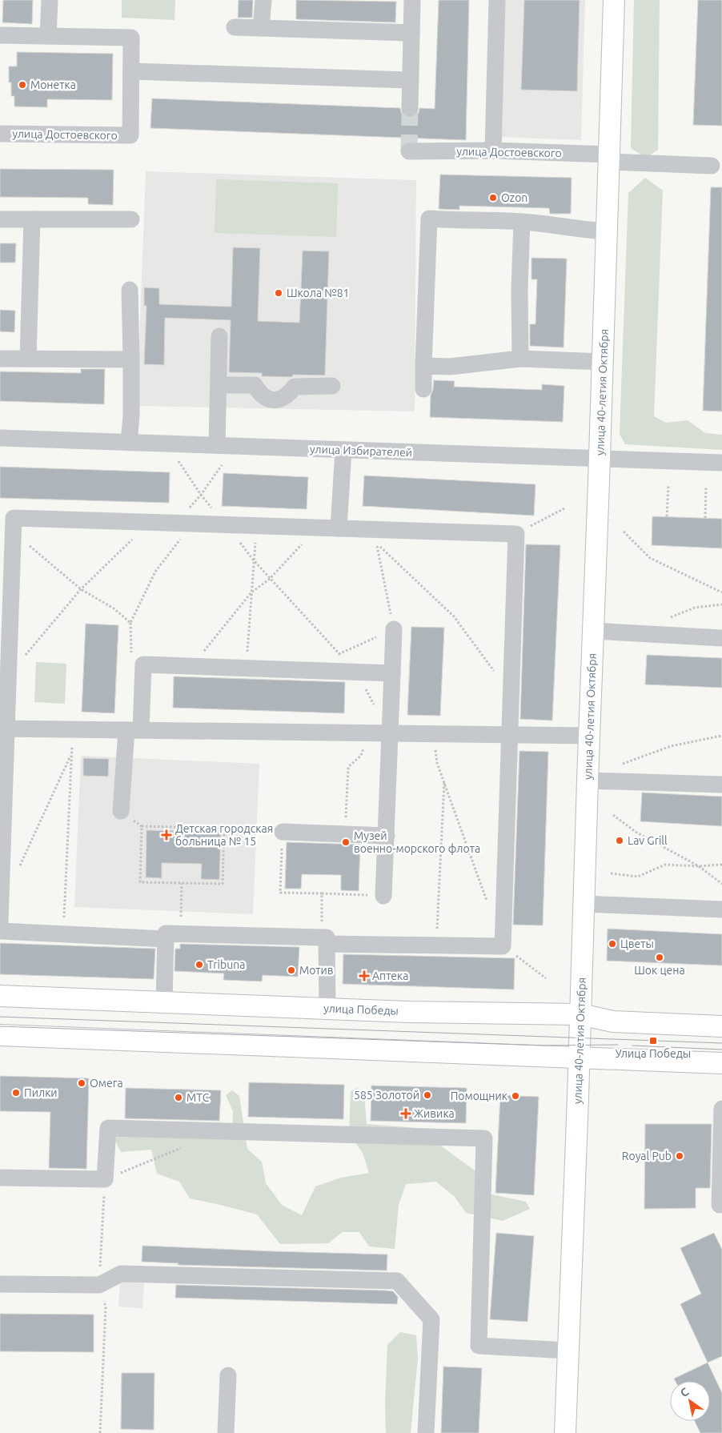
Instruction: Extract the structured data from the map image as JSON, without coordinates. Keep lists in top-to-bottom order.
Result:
{
  "streets": {
    "main road": ["улица 40-летия Октября", "улица Победы"],
    "street": ["улица Достоевского", "улица Избирателей"]
  },
  "crossings": [
    ["улица Достоевского", "улица 40-летия Октября"],
    ["улица 40-летия Октября", "улица Избирателей"],
    ["улица 40-летия Октября", "улица Победы"]
  ],
  "places": {
    "other": [
      "Монетка",
      "Ozon",
      "Школа №81",
      "Lav Grill",
      "Музей военно-морского флота",
      "Цветы",
      "Шок цена",
      "Tribuna",
      "Мотив",
      "Омега",
      "Пилки",
      "585 Золотой",
      "Помощник",
      "МТС",
      "Royal Pub"
    ],
    "health": ["Детская городская больница № 15", "Аптека", "Живика"],
    "transit": ["Улица Победы"]
  },
  "north": "top left"
}
